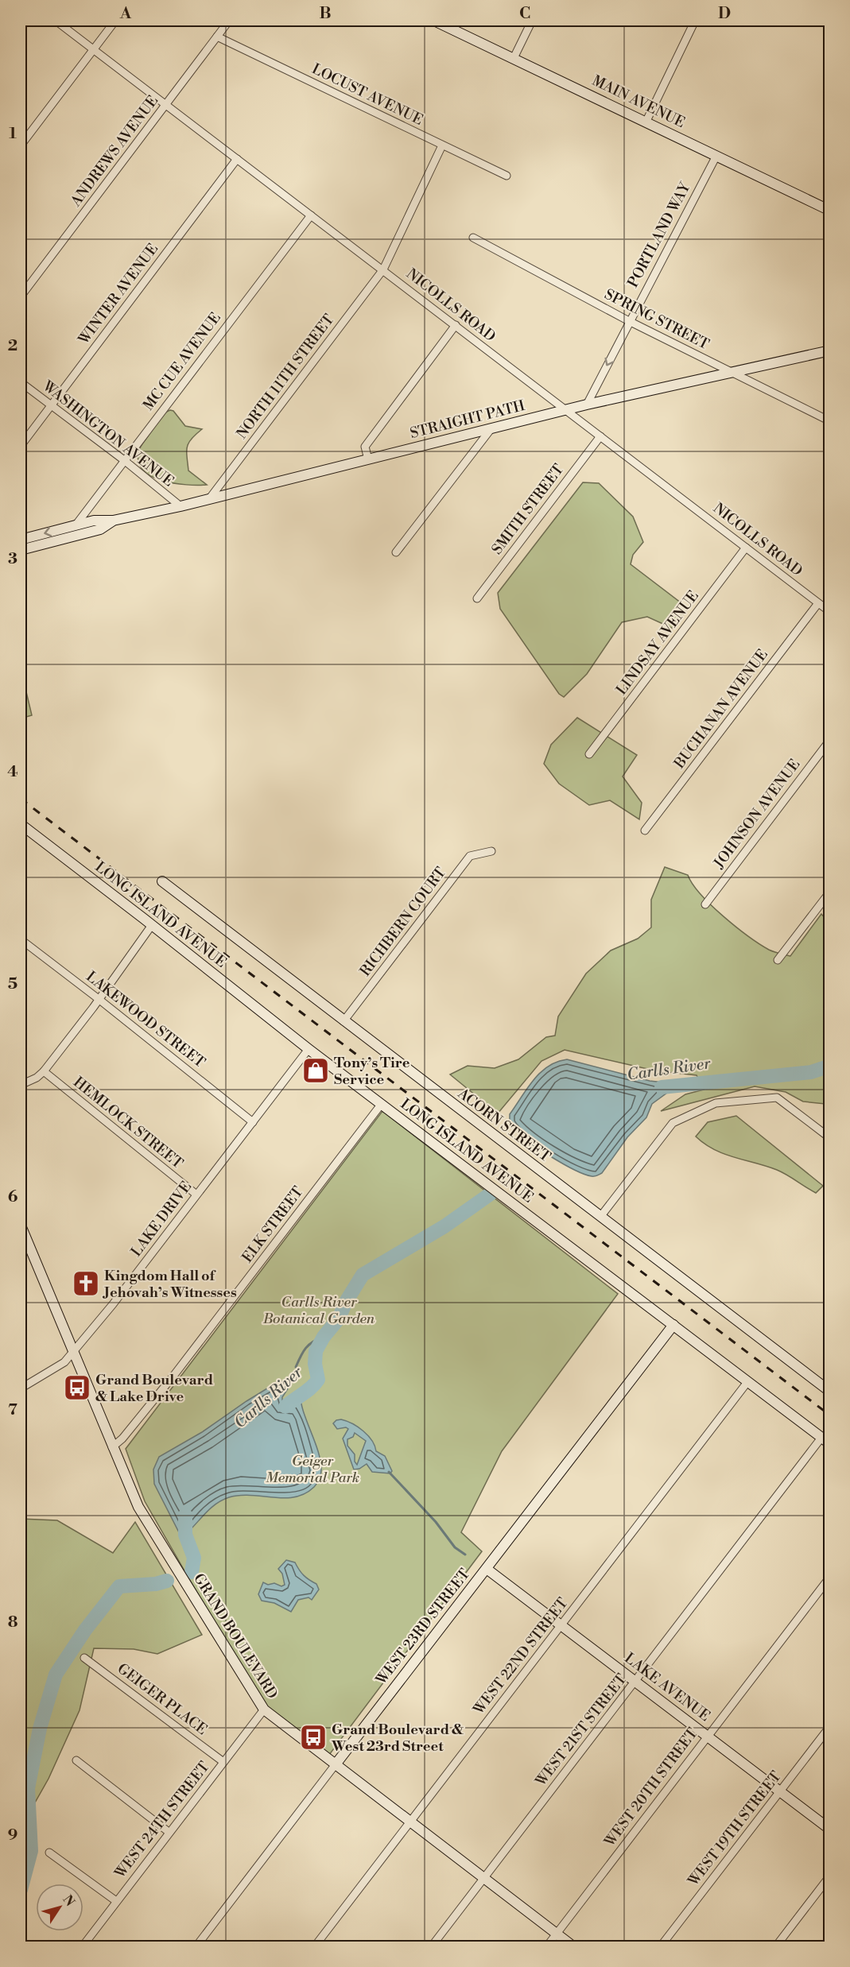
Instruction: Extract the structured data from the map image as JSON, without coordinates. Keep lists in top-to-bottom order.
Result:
{
  "streets": {
    "street": [
      "LOCUST AVENUE",
      "MAIN AVENUE",
      "ANDREWS AVENUE",
      "PORTLAND WAY",
      "WINTER AVENUE",
      "NICOLLS ROAD",
      "SPRING STREET",
      "MC CUE AVENUE",
      "NORTH 11TH STREET",
      "STRAIGHT PATH",
      "WASHINGTON AVENUE",
      "SMITH STREET",
      "LINDSAY AVENUE",
      "BUCHANAN AVENUE",
      "JOHNSON AVENUE",
      "LONG ISLAND AVENUE",
      "RICHBERN COURT",
      "LAKEWOOD STREET",
      "HEMLOCK STREET",
      "ACORN STREET",
      "LAKE DRIVE",
      "ELK STREET",
      "WEST 23RD STREET",
      "GRAND BOULEVARD",
      "WEST 22ND STREET",
      "LAKE AVENUE",
      "GEIGER PLACE",
      "WEST 21ST STREET",
      "WEST 20TH STREET",
      "WEST 24TH STREET",
      "WEST 19TH STREET"
    ]
  },
  "crossings": [
    ["LOCUST AVENUE", "ANDREWS AVENUE"],
    ["LOCUST AVENUE", "NORTH 11TH STREET"],
    ["MAIN AVENUE", "PORTLAND WAY"],
    ["ANDREWS AVENUE", "NICOLLS ROAD"],
    ["PORTLAND WAY", "SPRING STREET"],
    ["PORTLAND WAY", "STRAIGHT PATH"],
    ["WINTER AVENUE", "NICOLLS ROAD"],
    ["WINTER AVENUE", "WASHINGTON AVENUE"],
    ["NICOLLS ROAD", "MC CUE AVENUE"],
    ["NICOLLS ROAD", "NORTH 11TH STREET"],
    ["NICOLLS ROAD", "STRAIGHT PATH"],
    ["NICOLLS ROAD", "SMITH STREET"],
    ["NICOLLS ROAD", "LINDSAY AVENUE"],
    ["NICOLLS ROAD", "BUCHANAN AVENUE"],
    ["SPRING STREET", "STRAIGHT PATH"],
    ["MC CUE AVENUE", "STRAIGHT PATH"],
    ["MC CUE AVENUE", "WASHINGTON AVENUE"],
    ["NORTH 11TH STREET", "STRAIGHT PATH"],
    ["STRAIGHT PATH", "WASHINGTON AVENUE"],
    ["LONG ISLAND AVENUE", "LAKE DRIVE"],
    ["LONG ISLAND AVENUE", "ELK STREET"],
    ["LONG ISLAND AVENUE", "WEST 23RD STREET"],
    ["LONG ISLAND AVENUE", "WEST 22ND STREET"],
    ["LONG ISLAND AVENUE", "WEST 21ST STREET"],
    ["RICHBERN COURT", "ACORN STREET"],
    ["LAKEWOOD STREET", "LAKE DRIVE"],
    ["HEMLOCK STREET", "LAKE DRIVE"],
    ["LAKE DRIVE", "GRAND BOULEVARD"],
    ["ELK STREET", "GRAND BOULEVARD"],
    ["WEST 23RD STREET", "GRAND BOULEVARD"],
    ["WEST 23RD STREET", "LAKE AVENUE"],
    ["GRAND BOULEVARD", "WEST 22ND STREET"],
    ["GRAND BOULEVARD", "WEST 21ST STREET"],
    ["GRAND BOULEVARD", "WEST 20TH STREET"],
    ["GRAND BOULEVARD", "WEST 24TH STREET"],
    ["WEST 22ND STREET", "LAKE AVENUE"],
    ["LAKE AVENUE", "WEST 21ST STREET"],
    ["LAKE AVENUE", "WEST 20TH STREET"],
    ["LAKE AVENUE", "WEST 19TH STREET"],
    ["GEIGER PLACE", "WEST 24TH STREET"]
  ],
  "water": ["Carlls River"],
  "parks": ["Carlls River Botanical Garden", "Geiger Memorial Park"],
  "places": {
    "shop": ["Tony’s Tire Service"],
    "church": ["Kingdom Hall of Jehovah’s Witnesses"],
    "bus stop": ["Grand Boulevard & Lake Drive", "Grand Boulevard & West 23rd Street"]
  },
  "north": "top right",
  "grid": {
    "columns": [
      "A",
      "B",
      "C",
      "D"
    ],
    "rows": [
      "1",
      "2",
      "3",
      "4",
      "5",
      "6",
      "7",
      "8",
      "9"
    ]
  }
}
